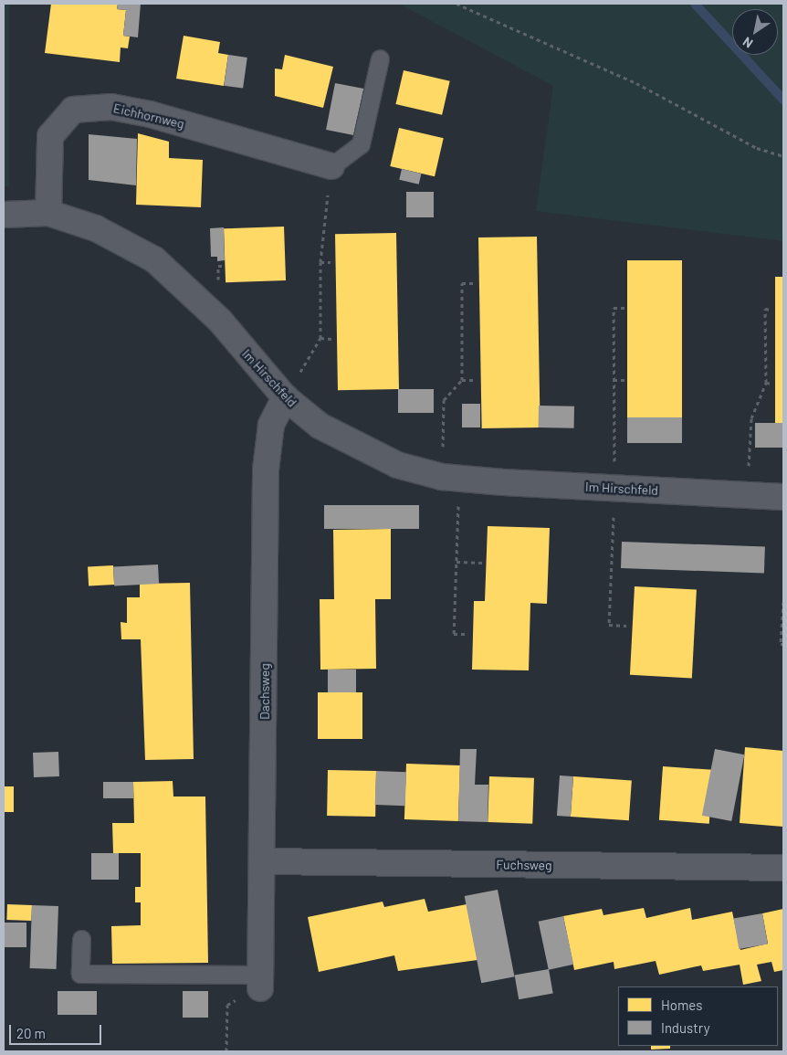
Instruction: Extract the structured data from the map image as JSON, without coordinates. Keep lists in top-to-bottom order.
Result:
{
  "streets": {
    "street": [
      "Eichhornweg",
      "Im Hirschfeld",
      "Dachsweg",
      "Fuchsweg"
    ]
  },
  "crossings": [
    ["Eichhornweg", "Im Hirschfeld"],
    ["Im Hirschfeld", "Dachsweg"],
    ["Dachsweg", "Fuchsweg"]
  ],
  "legend": ["Homes", "Industry"],
  "scale_bar": "20 m",
  "north": "bottom left"
}
